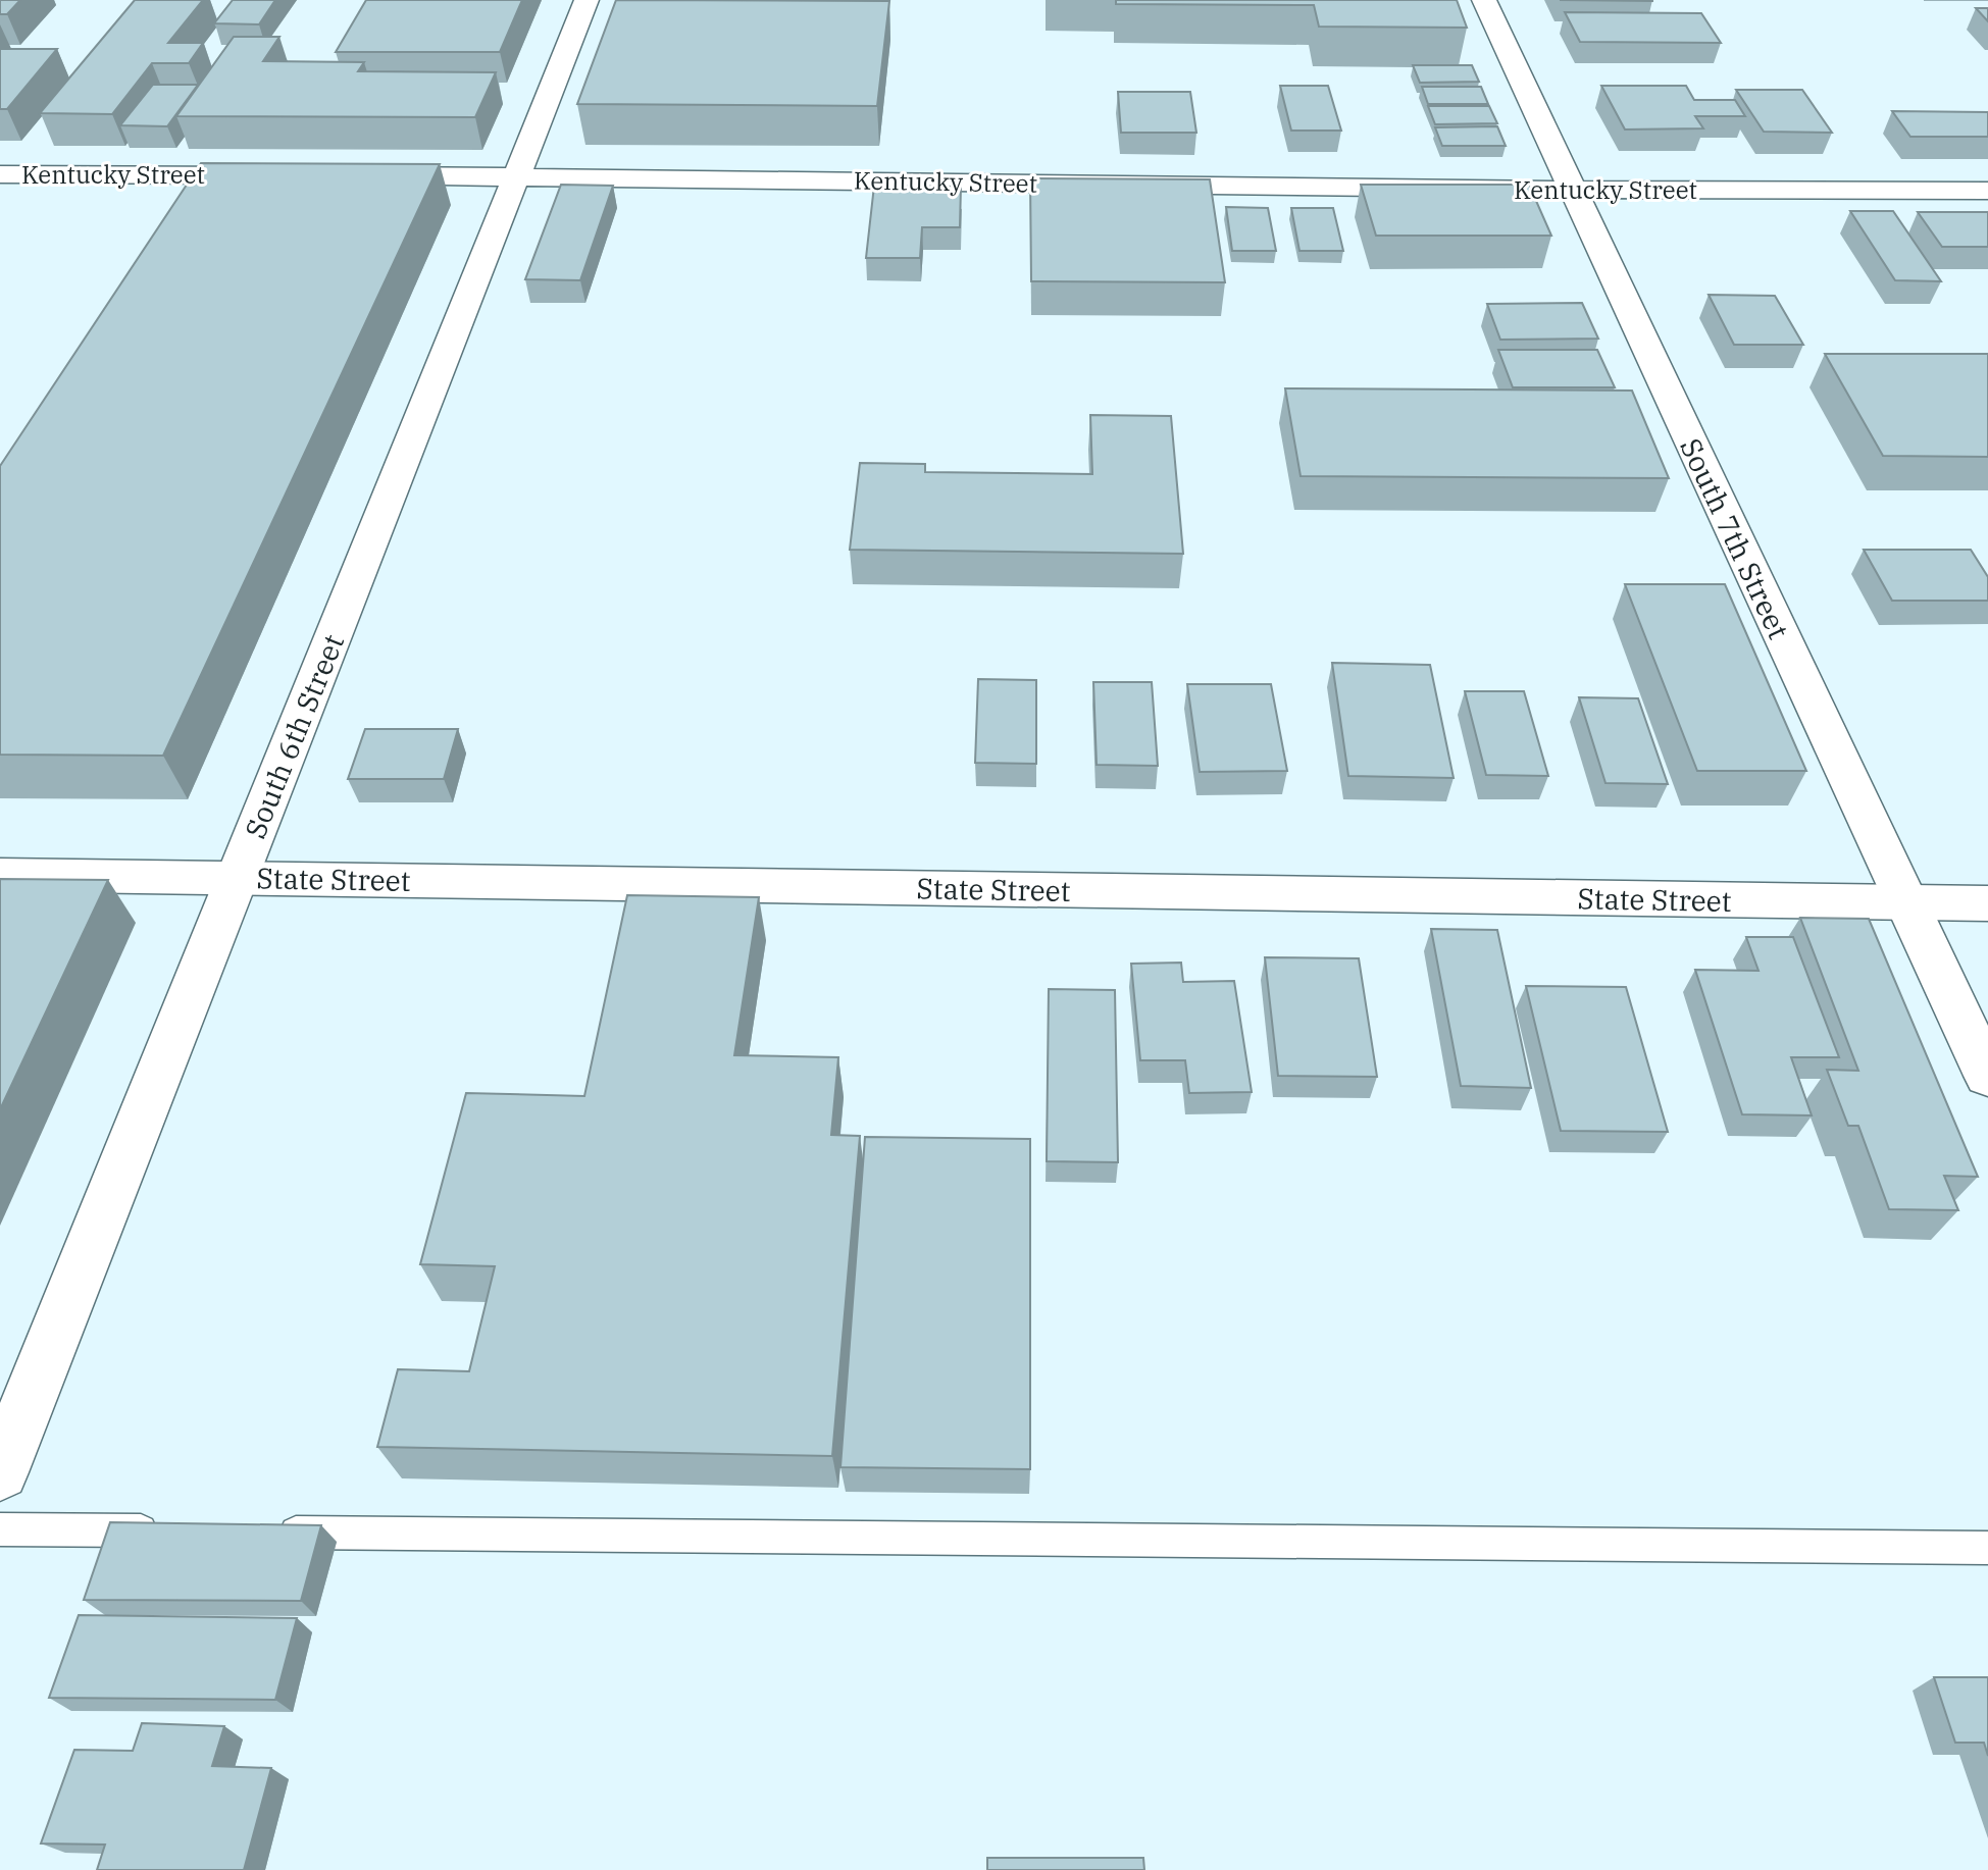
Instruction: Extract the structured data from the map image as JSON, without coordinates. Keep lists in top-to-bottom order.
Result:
{
  "streets": {
    "street": [
      "Kentucky Street",
      "South 7th Street",
      "South 6th Street",
      "State Street"
    ]
  },
  "crossings": [
    ["Kentucky Street", "South 7th Street"],
    ["Kentucky Street", "South 6th Street"],
    ["South 7th Street", "State Street"],
    ["South 6th Street", "State Street"]
  ]
}
